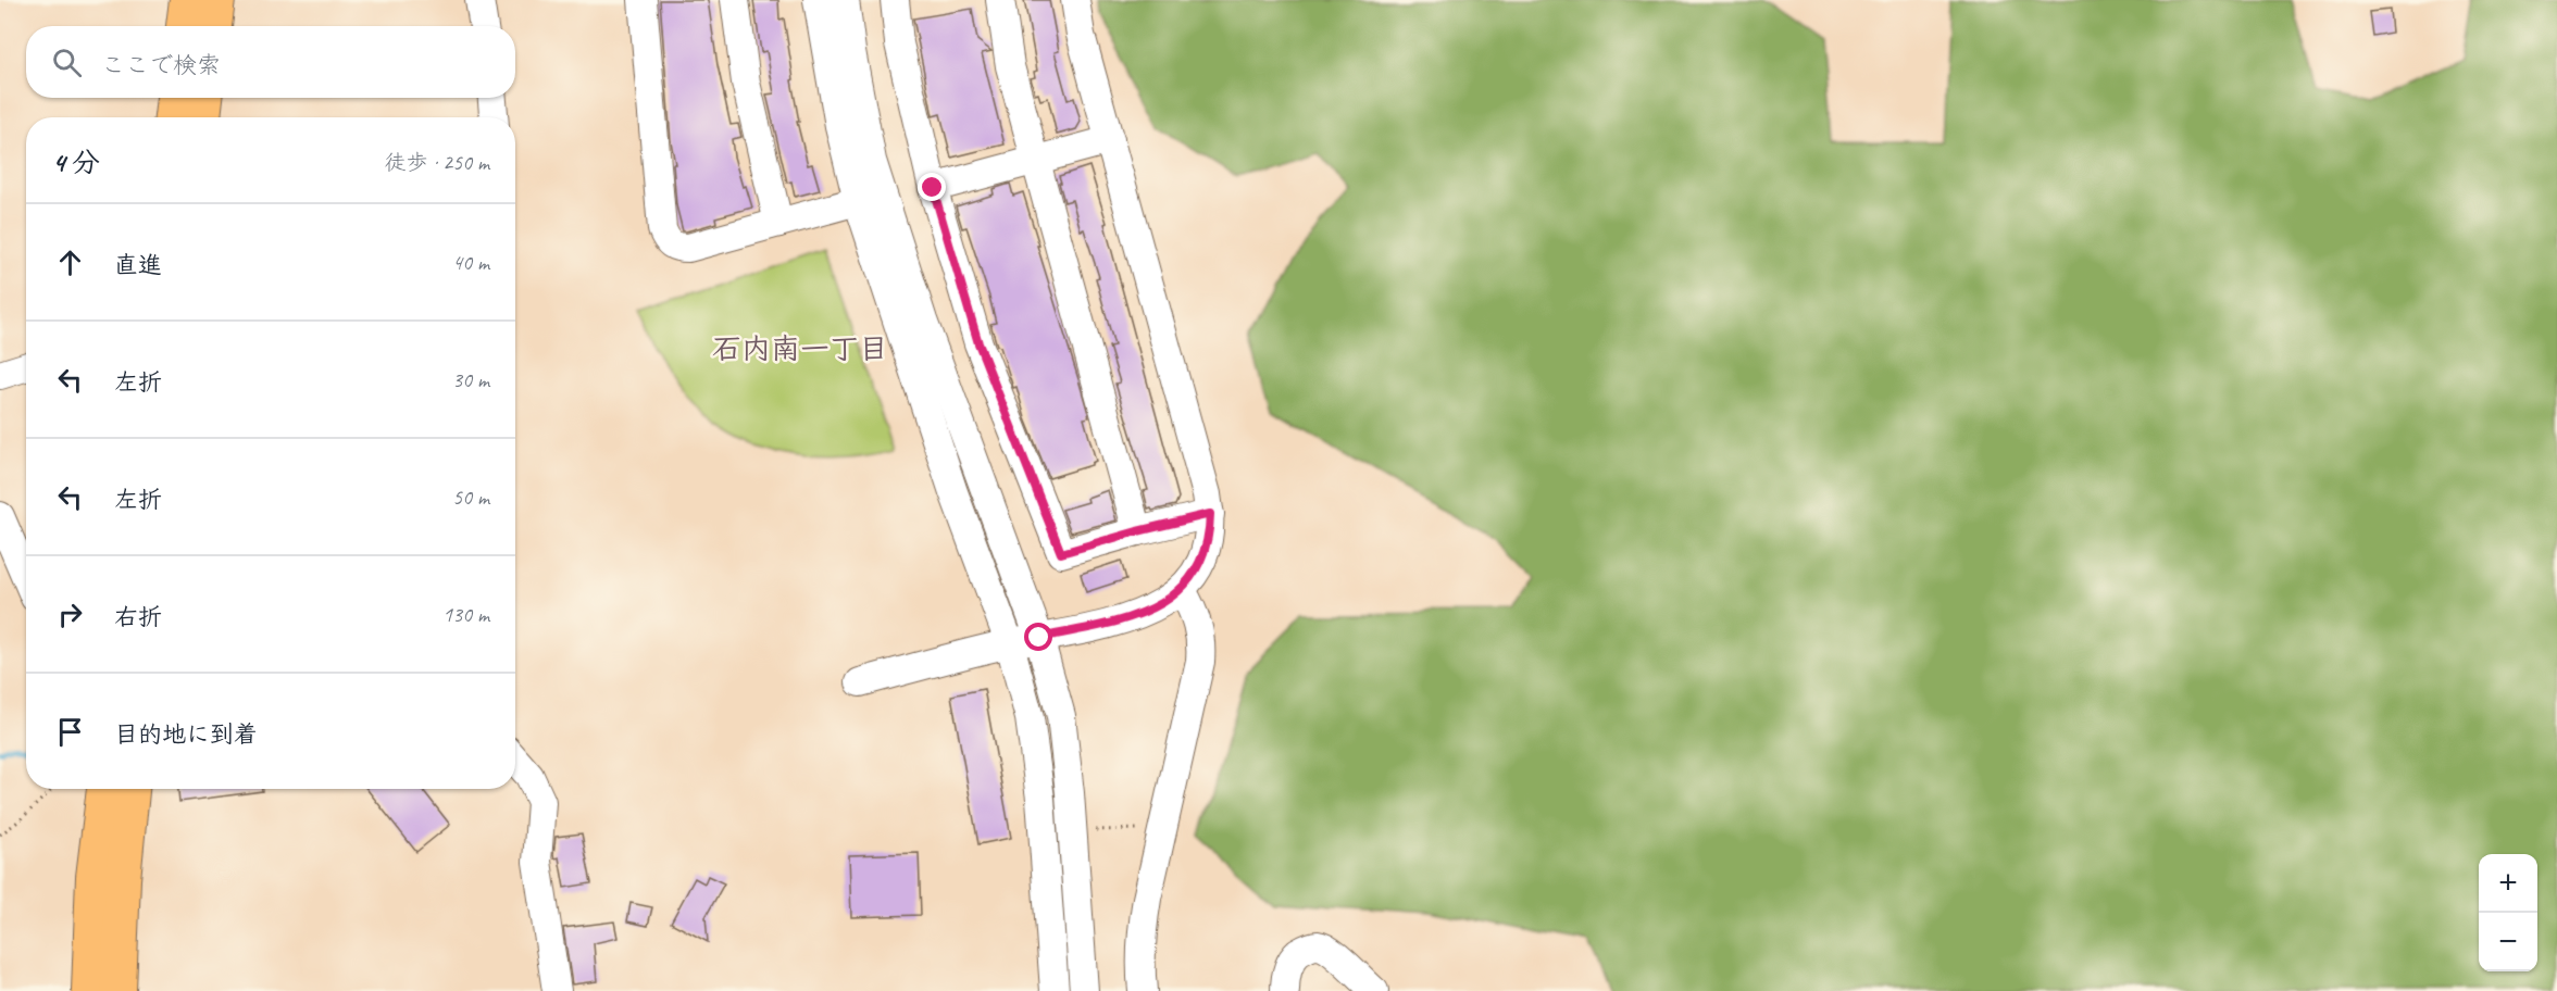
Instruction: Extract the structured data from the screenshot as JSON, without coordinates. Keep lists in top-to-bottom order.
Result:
{
  "districts": ["石内南一丁目"],
  "page": {
    "search": "ここで検索",
    "heading": ["4 分", "徒歩 · 250 m"],
    "list": [
      ["直進", "40 m"],
      ["左折", "30 m"],
      ["左折", "50 m"],
      ["右折", "130 m"],
      "目的地に到着"
    ],
    "map_buttons": ["+", "−"]
  }
}
